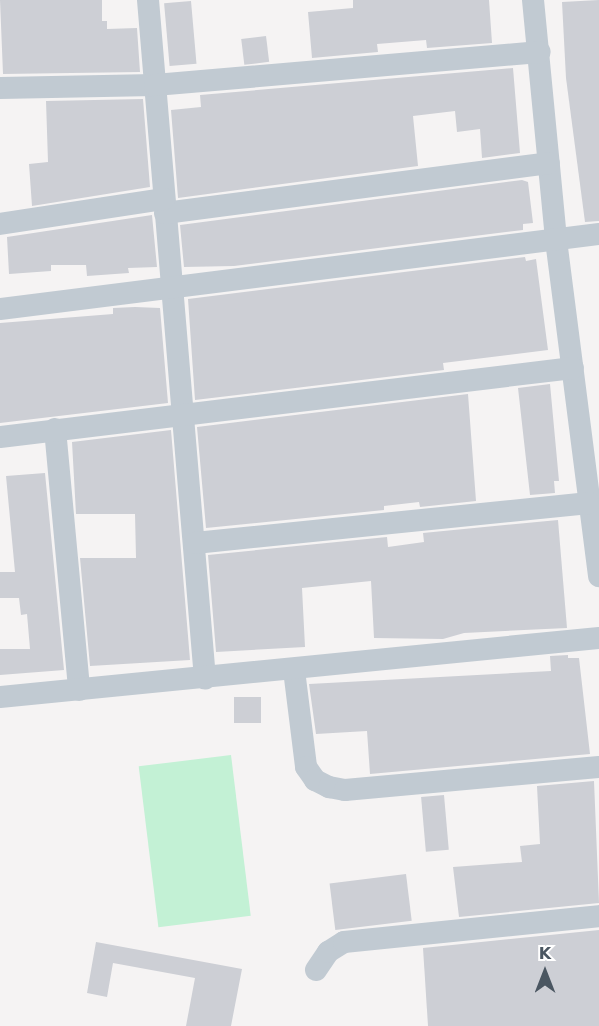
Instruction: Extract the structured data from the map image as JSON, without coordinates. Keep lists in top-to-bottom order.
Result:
{
  "north": "top"
}
